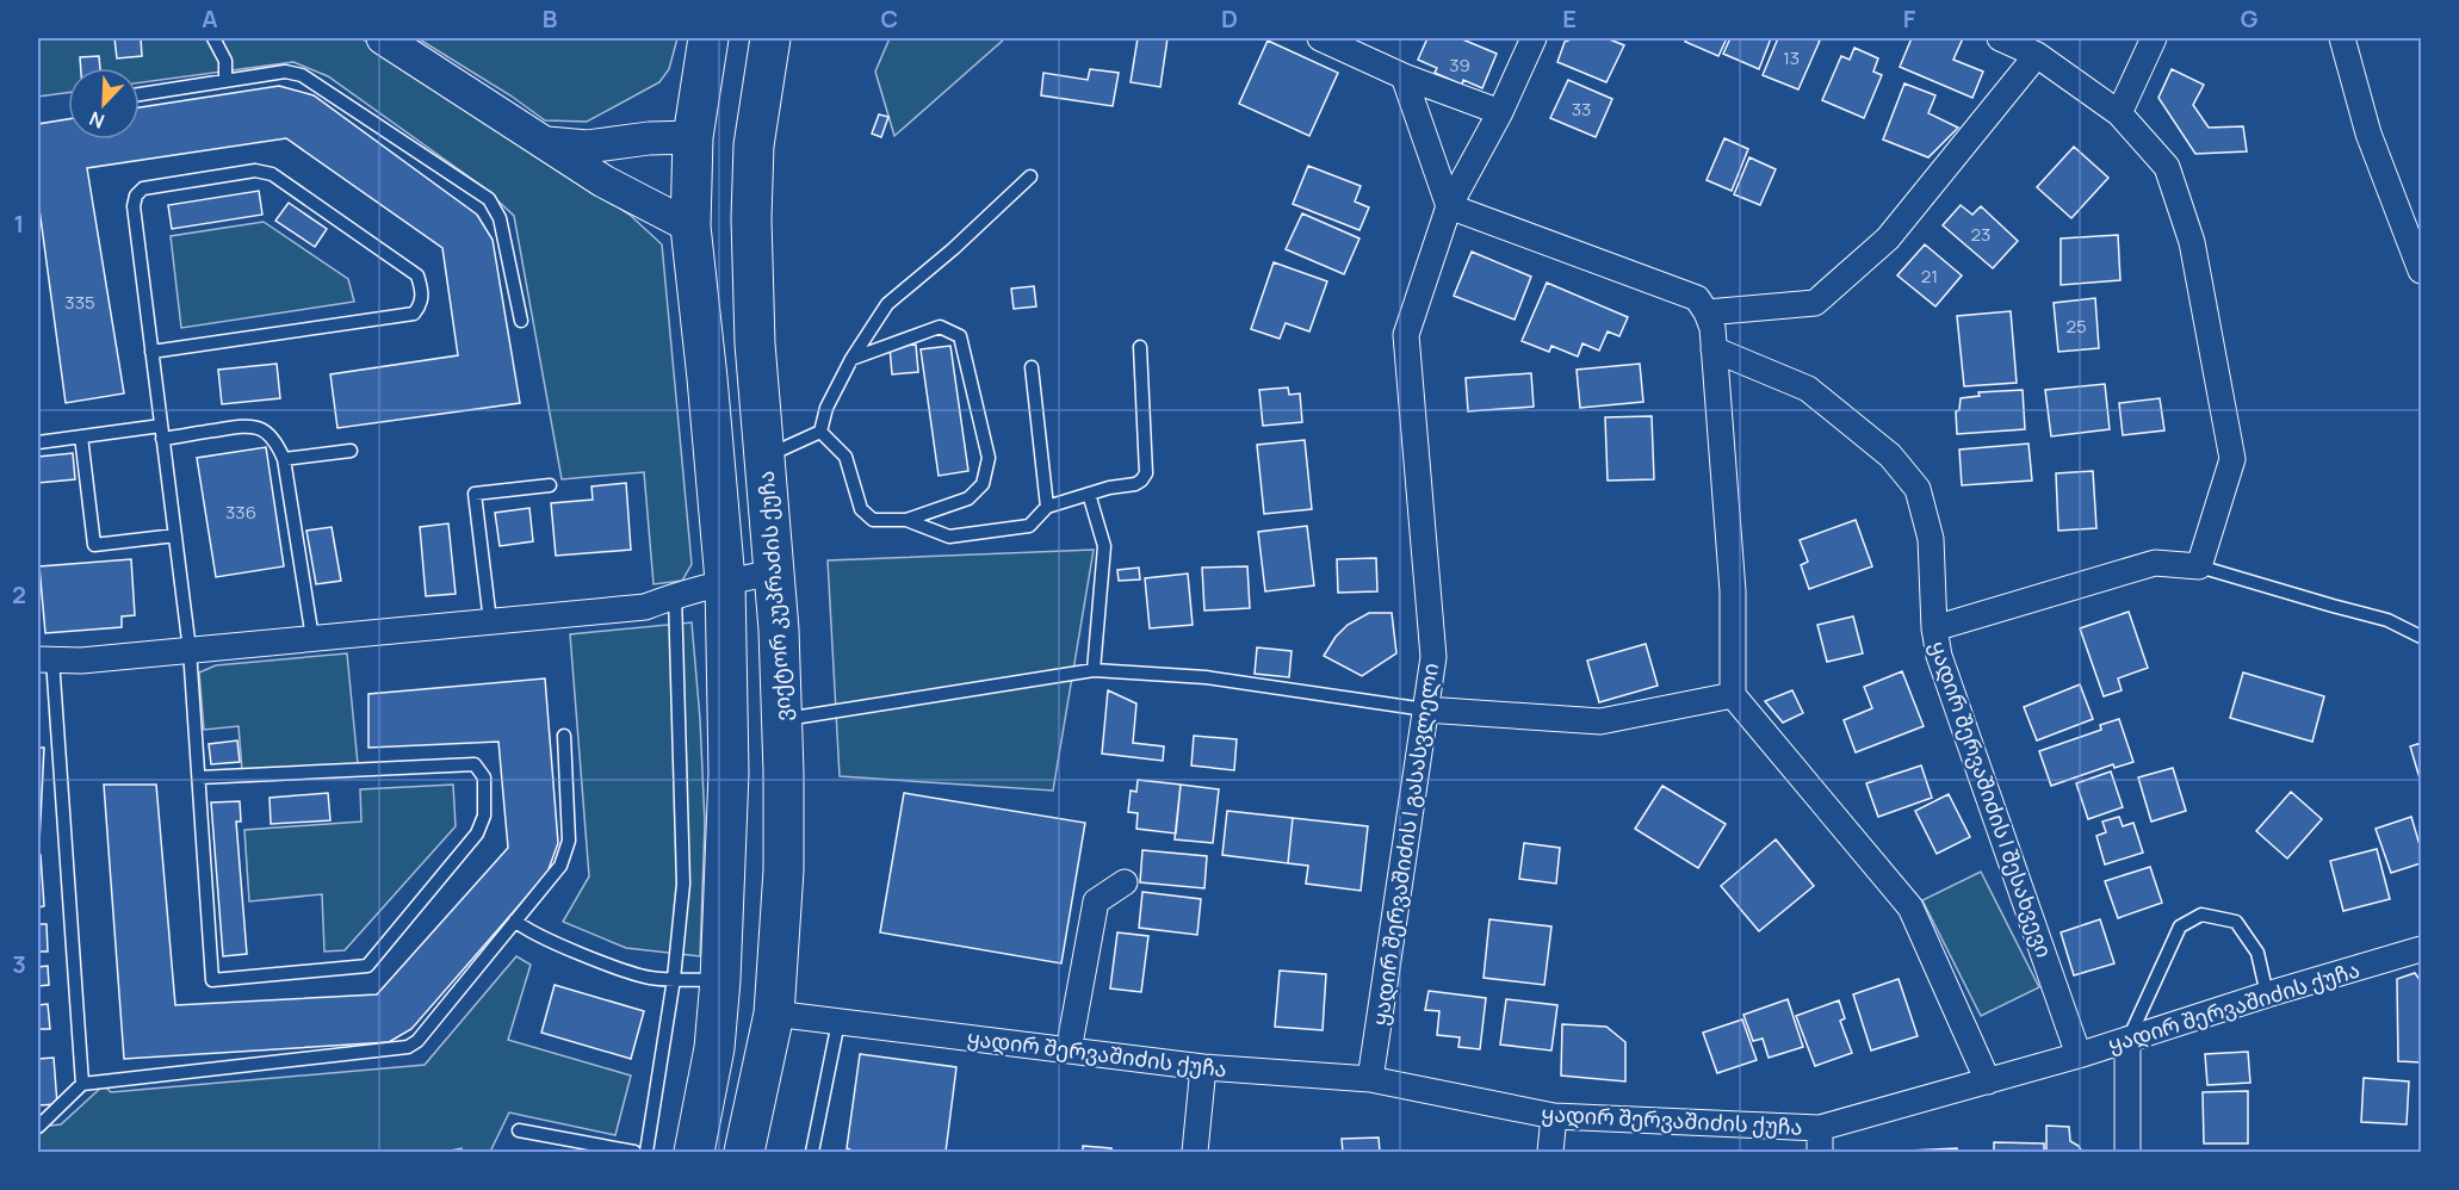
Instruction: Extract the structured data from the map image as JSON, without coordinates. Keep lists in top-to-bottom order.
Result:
{
  "streets": {
    "main road": ["ვიქტორ კუპრაძის ქუჩა"],
    "street": ["ყადირ შერვაშიძის I შესახვევი", "ყადირ შერვაშიძის I გასასვლელი", "ყადირ შერვაშიძის ქუჩა"]
  },
  "crossings": [
    ["ვიქტორ კუპრაძის ქუჩა", "ყადირ შერვაშიძის ქუჩა"],
    ["ყადირ შერვაშიძის I შესახვევი", "ყადირ შერვაშიძის ქუჩა"],
    ["ყადირ შერვაშიძის I გასასვლელი", "ყადირ შერვაშიძის ქუჩა"]
  ],
  "house_numbers": [
    "13",
    "39",
    "33",
    "23",
    "21",
    "335",
    "25",
    "336"
  ],
  "north": "bottom left",
  "grid": {
    "columns": [
      "A",
      "B",
      "C",
      "D",
      "E",
      "F",
      "G"
    ],
    "rows": ["1", "2", "3"]
  }
}
